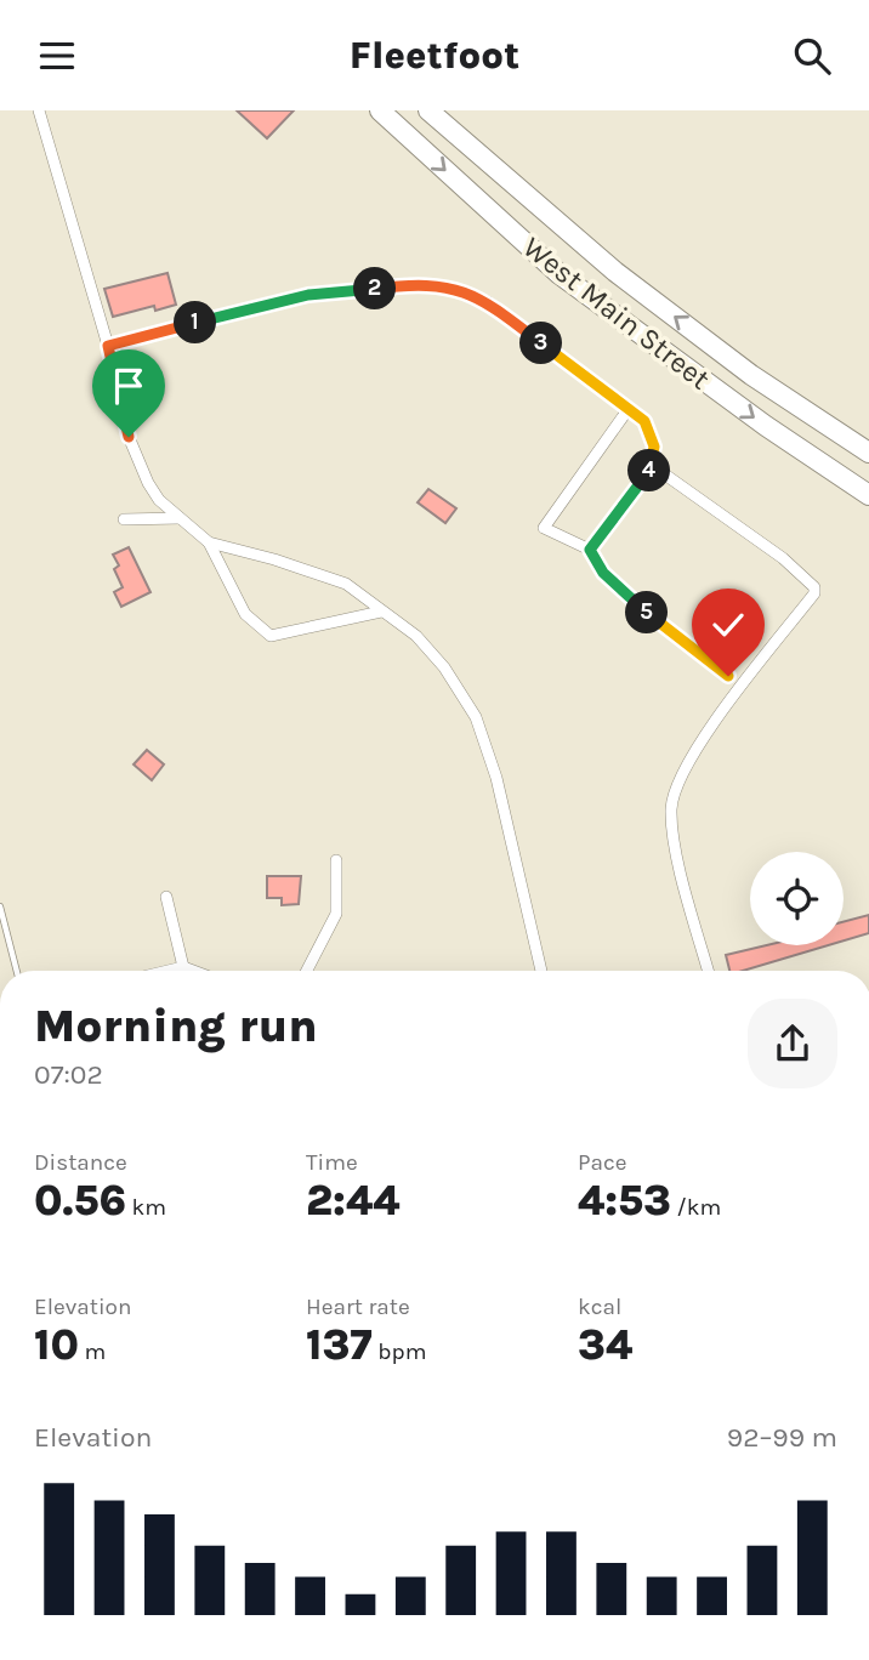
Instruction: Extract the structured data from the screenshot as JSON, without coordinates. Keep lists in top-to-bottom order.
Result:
{
  "streets": {
    "highway": ["West Main Street"]
  },
  "page": {
    "header": "Fleetfoot",
    "pins": [
      "2",
      "1",
      "3",
      "4",
      "5"
    ],
    "heading": ["Morning run", "07:02"],
    "stats": [
      ["Distance", "0.56 km"],
      ["Time", "2:44"],
      ["Pace", "4:53 /km"],
      ["Elevation", "10 m"],
      ["Heart rate", "137 bpm"],
      ["kcal", "34"]
    ],
    "chart": ["Elevation", "92–99 m"]
  }
}
